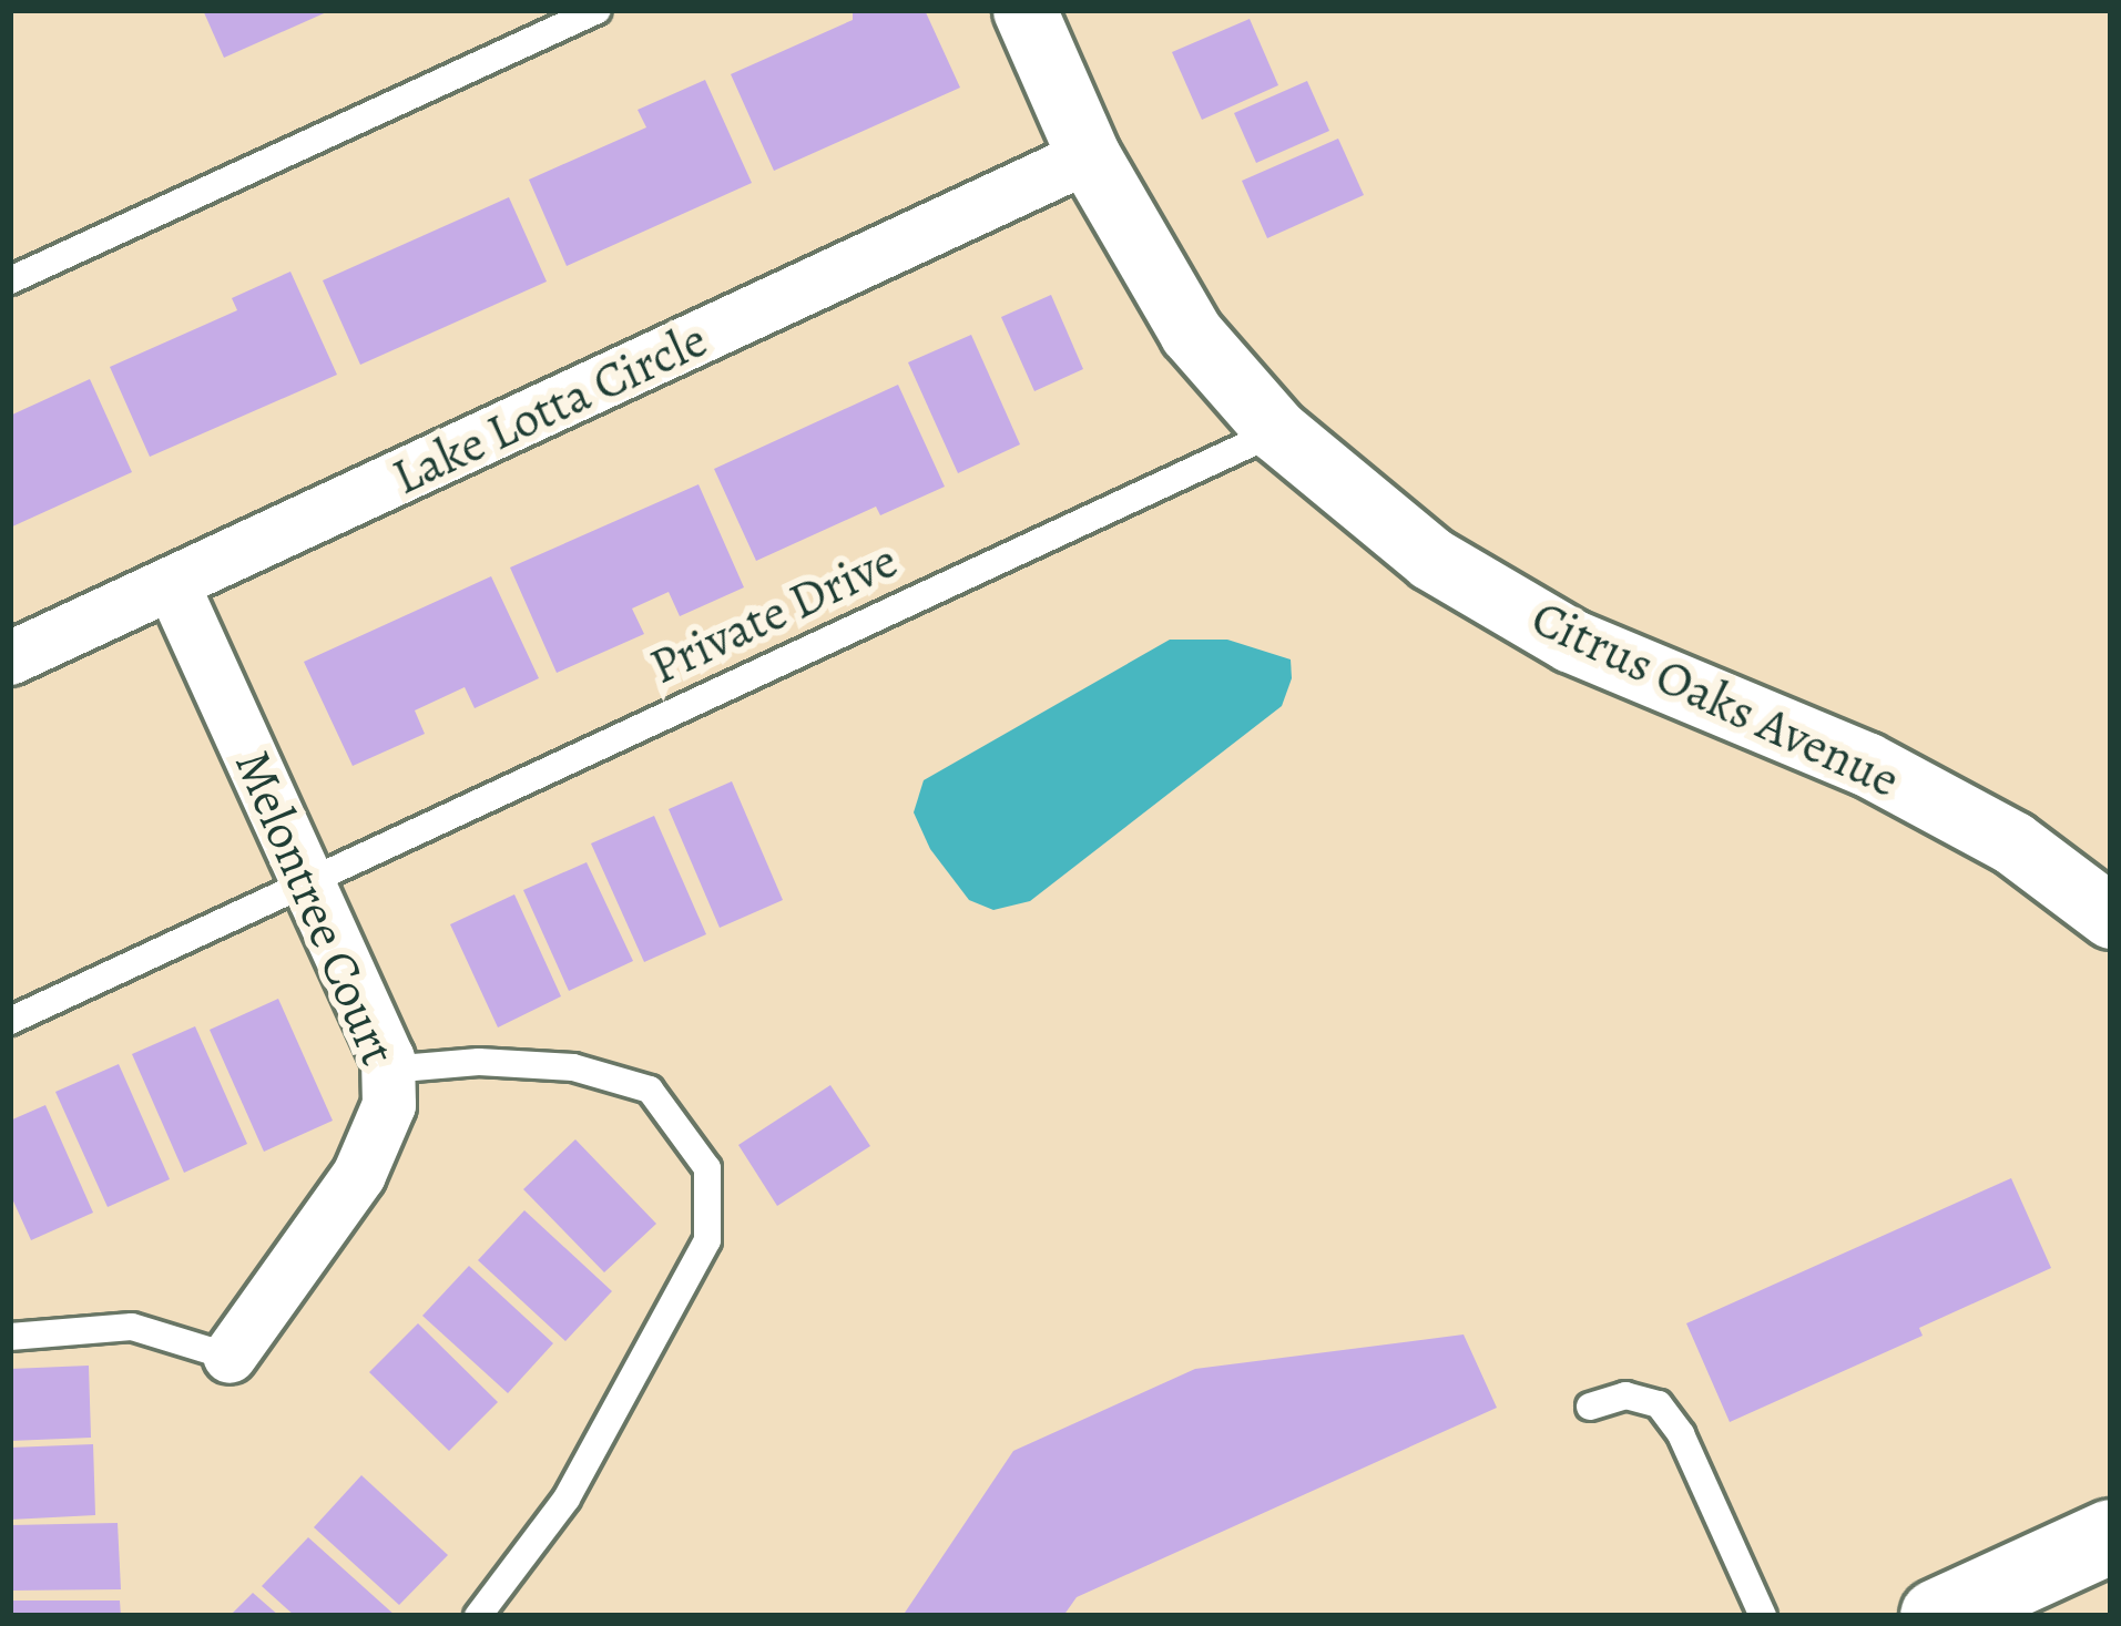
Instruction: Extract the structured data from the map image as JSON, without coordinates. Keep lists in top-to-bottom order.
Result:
{
  "streets": {
    "street": ["Lake Lotta Circle", "Citrus Oaks Avenue", "Melontree Court"],
    "lane": ["Private Drive"]
  },
  "crossings": [
    ["Lake Lotta Circle", "Citrus Oaks Avenue"],
    ["Lake Lotta Circle", "Melontree Court"],
    ["Private Drive", "Citrus Oaks Avenue"],
    ["Private Drive", "Melontree Court"]
  ]
}
